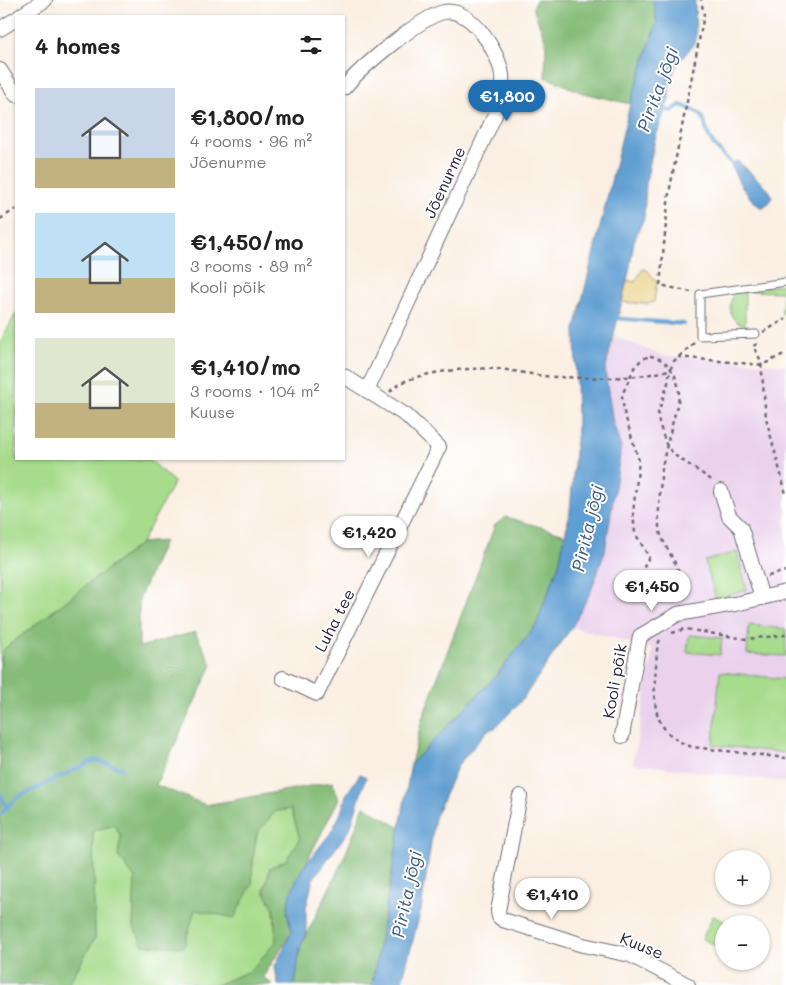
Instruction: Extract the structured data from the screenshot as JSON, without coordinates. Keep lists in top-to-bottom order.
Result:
{
  "streets": {
    "street": [
      "Jõenurme",
      "Luha tee",
      "Kooli põik",
      "Kuuse"
    ]
  },
  "crossings": [
    ["Jõenurme", "Luha tee"]
  ],
  "water": ["Pirita jõgi"],
  "page": {
    "heading": "4 homes",
    "list": [
      {
        "name": "€1,800/mo",
        "note": "4 rooms · 96 m² · Jõenurme"
      },
      {
        "name": "€1,450/mo",
        "note": "3 rooms · 89 m² · Kooli põik"
      },
      {
        "name": "€1,410/mo",
        "note": "3 rooms · 104 m² · Kuuse"
      }
    ],
    "price": [
      "€1,800",
      "€1,420",
      "€1,450",
      "€1,410"
    ],
    "map_buttons": ["+", "−"]
  }
}
